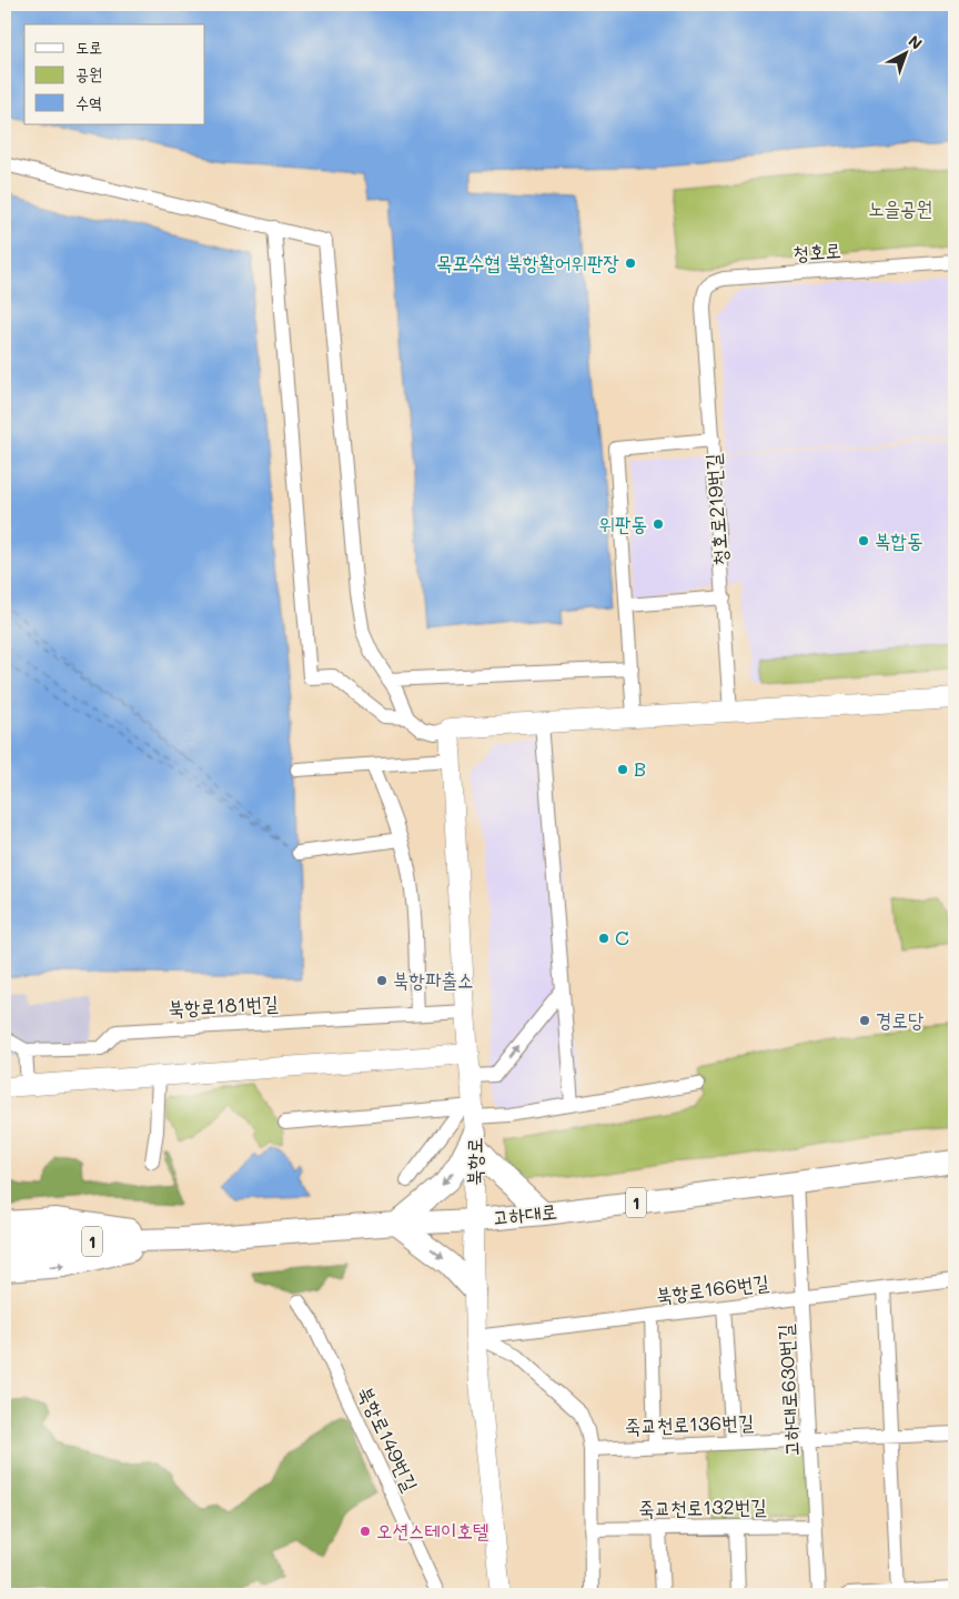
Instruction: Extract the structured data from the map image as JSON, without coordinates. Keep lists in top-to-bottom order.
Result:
{
  "streets": {
    "main road": ["1", "고하대로"],
    "street": [
      "청호로",
      "청호로219번길",
      "북항로181번길",
      "북항로",
      "북항로166번길",
      "고하대로630번길",
      "죽교천로136번길",
      "북항로149번길",
      "죽교천로132번길"
    ]
  },
  "crossings": [
    ["청호로", "청호로219번길"],
    ["북항로181번길", "북항로"],
    ["북항로", "고하대로"],
    ["북항로", "북항로166번길"],
    ["고하대로", "고하대로630번길"],
    ["북항로166번길", "고하대로630번길"],
    ["고하대로630번길", "죽교천로136번길"],
    ["고하대로630번길", "죽교천로132번길"]
  ],
  "parks": ["노을공원"],
  "places": [
    "목포수협 북항활어위판장",
    "위판동",
    "복합동",
    "B",
    "C",
    "북항파출소",
    "경로당",
    "오션스테이호텔"
  ],
  "legend": ["도로", "공원", "수역"],
  "north": "top right"
}
